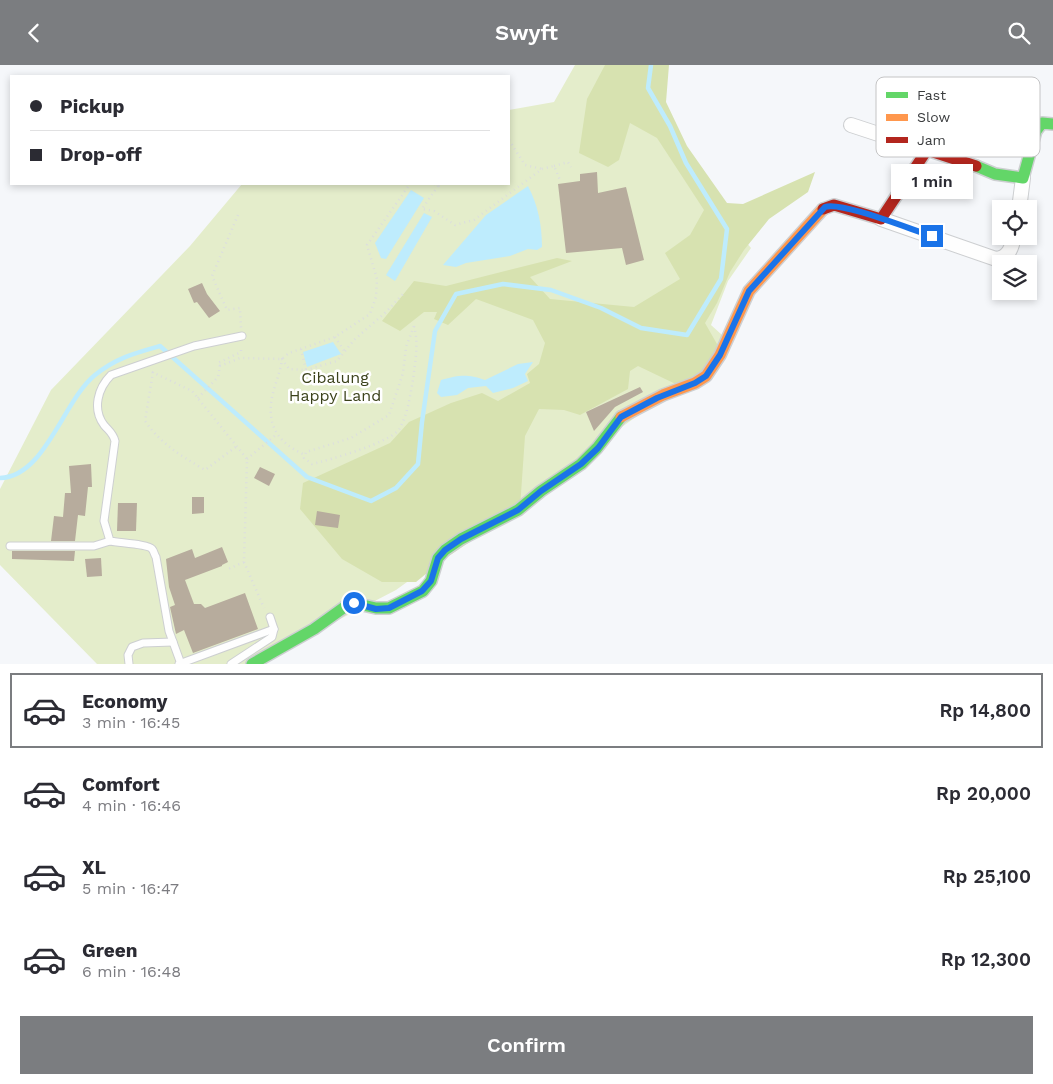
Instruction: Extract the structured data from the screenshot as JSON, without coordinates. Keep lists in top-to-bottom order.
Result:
{
  "parks": ["Cibalung Happy Land"],
  "legend": ["Fast", "Slow", "Jam"],
  "page": {
    "header": "Swyft",
    "banner": ["Pickup", "Drop-off"],
    "bubble": "1 min",
    "list": [
      {
        "name": "Economy",
        "note": "3 min · 16:45",
        "value": "Rp 14,800"
      },
      {
        "name": "Comfort",
        "note": "4 min · 16:46",
        "value": "Rp 20,000"
      },
      {
        "name": "XL",
        "note": "5 min · 16:47",
        "value": "Rp 25,100"
      },
      {
        "name": "Green",
        "note": "6 min · 16:48",
        "value": "Rp 12,300"
      }
    ],
    "buttons": "Confirm"
  }
}
